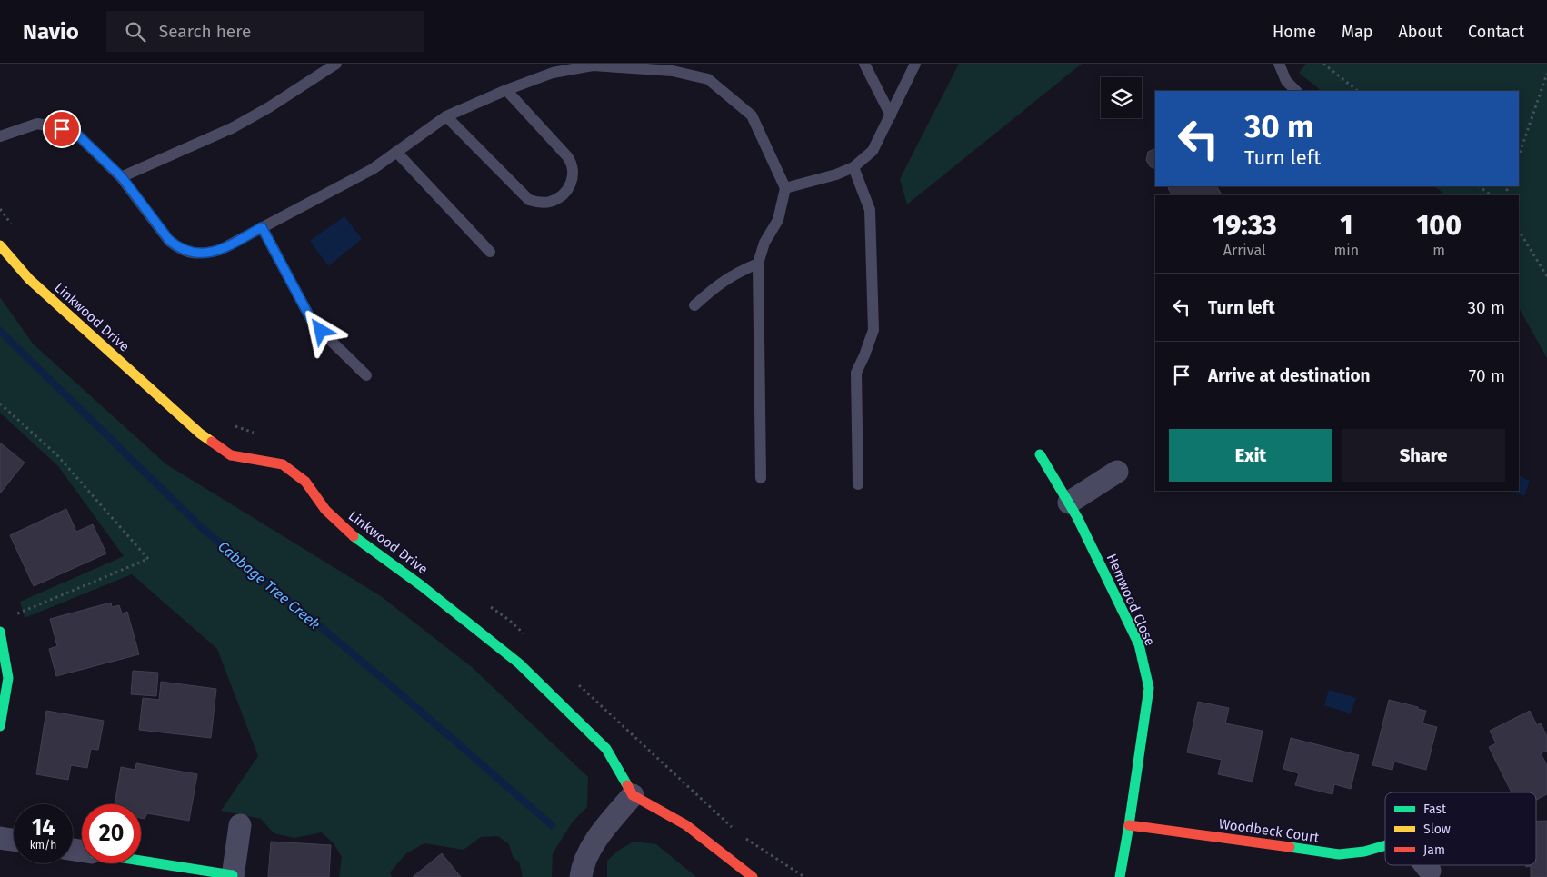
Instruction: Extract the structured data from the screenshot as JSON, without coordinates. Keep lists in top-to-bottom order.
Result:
{
  "streets": {
    "street": ["Linkwood Drive", "Hemwood Close", "Woodbeck Court"]
  },
  "crossings": [
    ["Hemwood Close", "Woodbeck Court"]
  ],
  "water": ["Cabbage Tree Creek"],
  "legend": ["Fast", "Slow", "Jam"],
  "page": {
    "header": "Navio",
    "search": "Search here",
    "nav": [
      "Home",
      "Map",
      "About",
      "Contact"
    ],
    "turn": ["30 m", "Turn left"],
    "eta": [
      "19:33",
      "Arrival",
      "1",
      "min",
      "100",
      "m"
    ],
    "list": [
      {
        "name": "Turn left",
        "value": "30 m"
      },
      {
        "name": "Arrive at destination",
        "value": "70 m"
      }
    ],
    "buttons": ["Exit", "Share"],
    "speed": "14 km/h",
    "limit": "20"
  }
}
